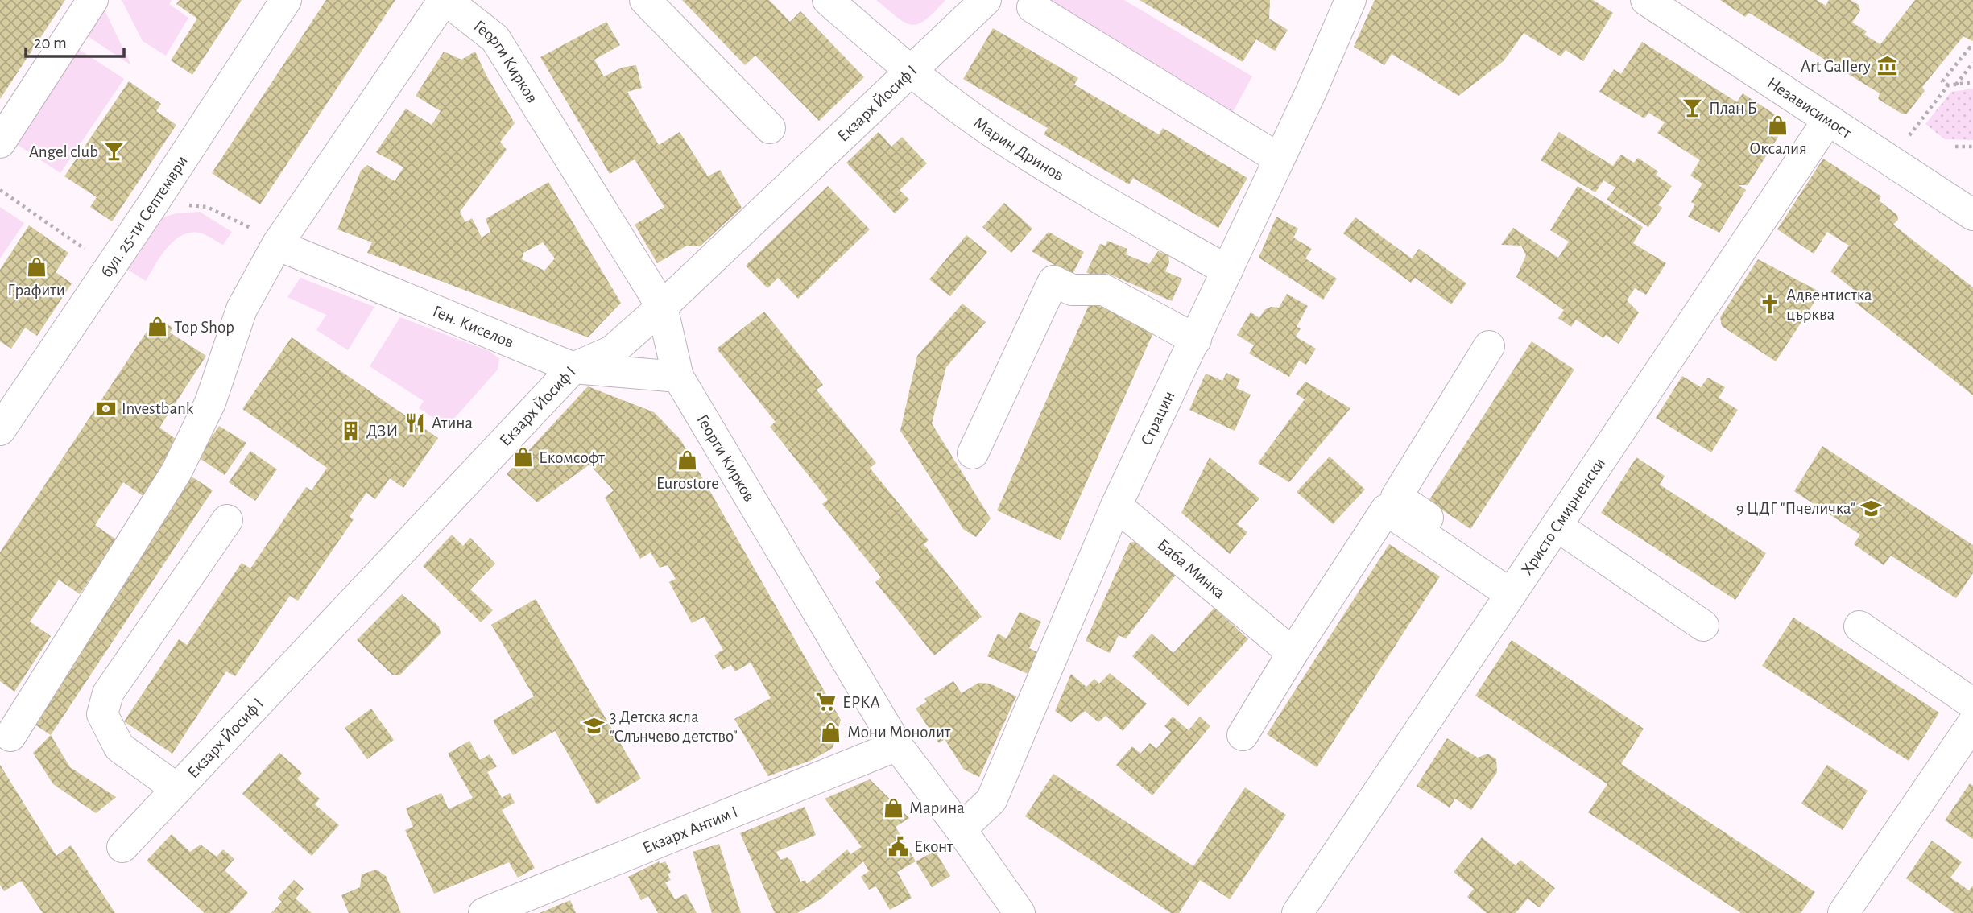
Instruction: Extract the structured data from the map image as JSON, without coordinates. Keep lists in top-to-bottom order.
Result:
{
  "streets": {
    "street": [
      "Георги Кирков",
      "Екзарх Йосиф I",
      "Независимост",
      "Марин Дринов",
      "бул. 25-ти Септември",
      "Ген. Киселов",
      "Страцин",
      "Христо Смирненски",
      "Баба Минка",
      "Екзарх Антим I"
    ]
  },
  "crossings": [
    ["Георги Кирков", "Екзарх Йосиф I"],
    ["Георги Кирков", "Ген. Киселов"],
    ["Георги Кирков", "Страцин"],
    ["Георги Кирков", "Екзарх Антим I"],
    ["Екзарх Йосиф I", "Марин Дринов"],
    ["Екзарх Йосиф I", "Ген. Киселов"],
    ["Независимост", "Христо Смирненски"],
    ["Марин Дринов", "Страцин"],
    ["Страцин", "Баба Минка"]
  ],
  "places": {
    "museum": ["Art Gallery"],
    "bar": ["План Б", "Angel club"],
    "shop": [
      "Оксалия",
      "Графити",
      "Top Shop",
      "Екомсофт",
      "Eurostore",
      "Мони Монолит",
      "Марина"
    ],
    "church": ["Адвентистка църква"],
    "bank": ["Investbank"],
    "restaurant": ["Атина"],
    "building": ["ДЗИ"],
    "school or university": ["9 ЦДГ \"Пчеличка\"", "3 Детска ясла \"Слънчево детство\""],
    "supermarket": ["ЕРКА"],
    "public building": ["Еконт"]
  },
  "scale_bar": "20 m"
}
